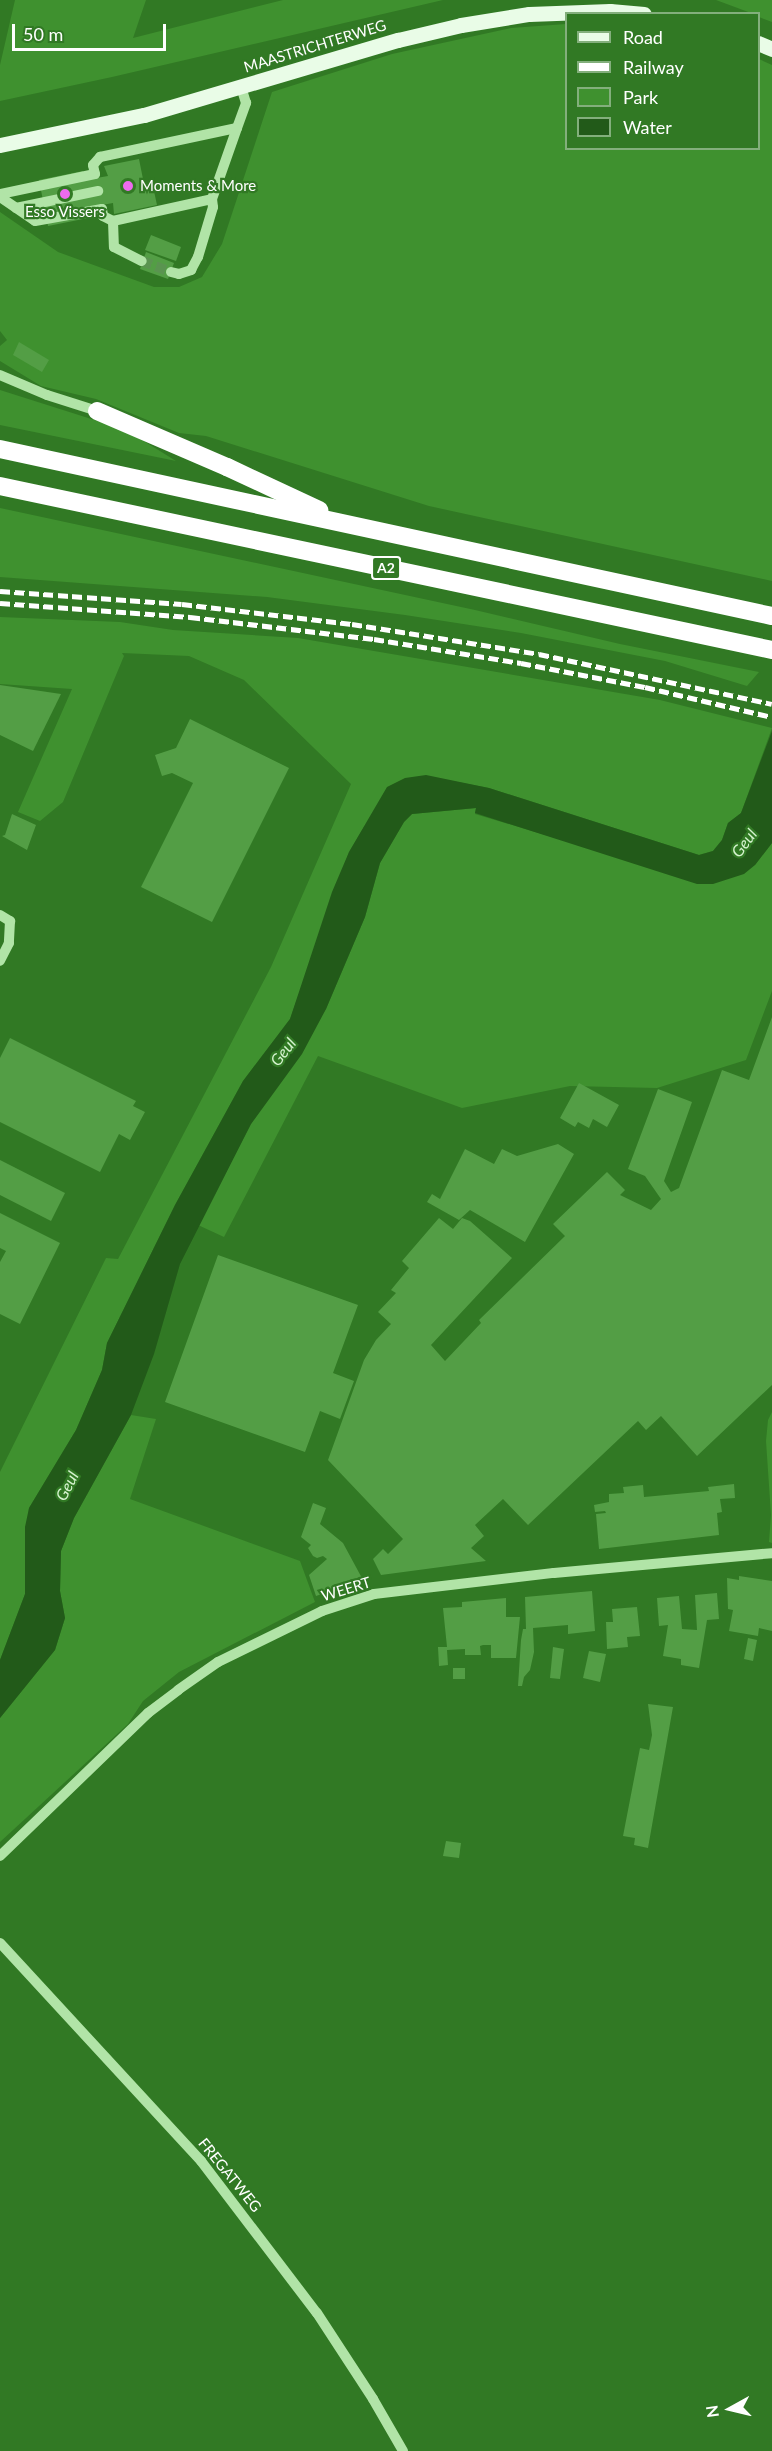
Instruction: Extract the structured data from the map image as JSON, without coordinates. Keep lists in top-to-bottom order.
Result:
{
  "streets": {
    "highway": ["A2"],
    "main road": ["MAASTRICHTERWEG"],
    "street": ["WEERT", "FREGATWEG"]
  },
  "water": ["Geul"],
  "places": ["Moments & More", "Esso Vissers"],
  "legend": [
    "Road",
    "Railway",
    "Park",
    "Water"
  ],
  "scale_bar": "50 m",
  "north": "left"
}
